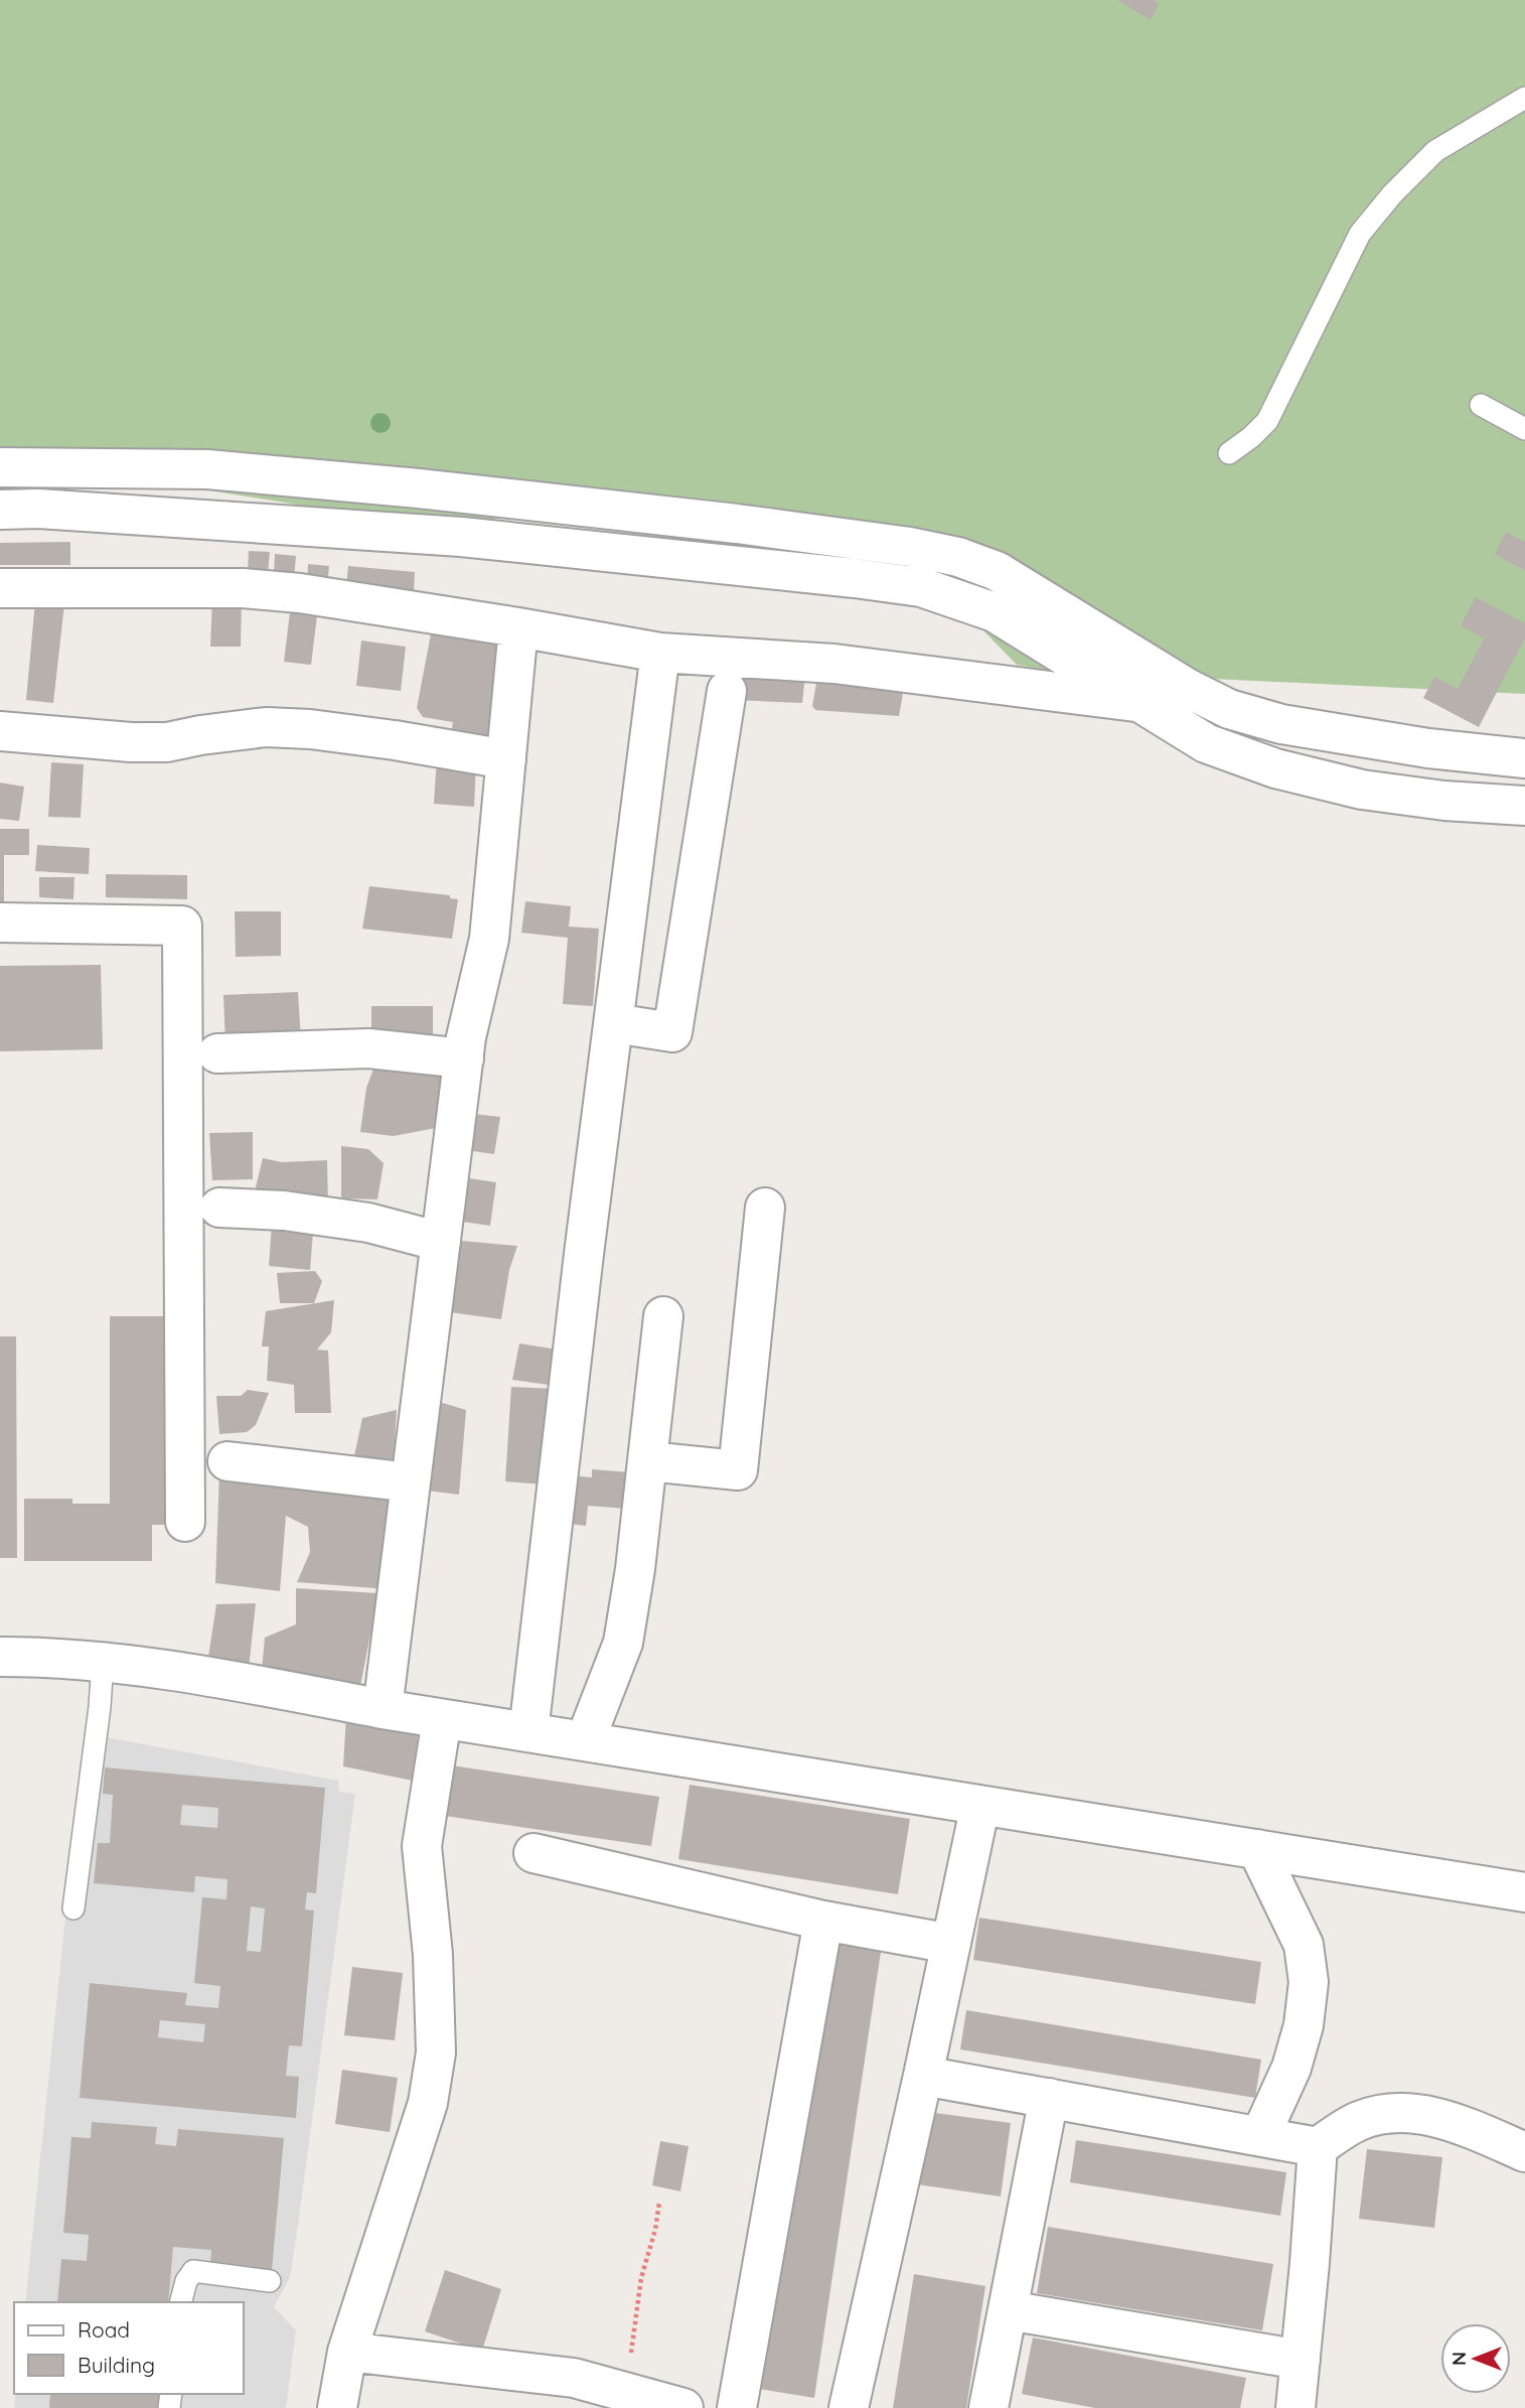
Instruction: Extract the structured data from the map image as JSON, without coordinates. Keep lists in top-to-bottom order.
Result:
{
  "legend": ["Road", "Building"],
  "north": "left"
}
